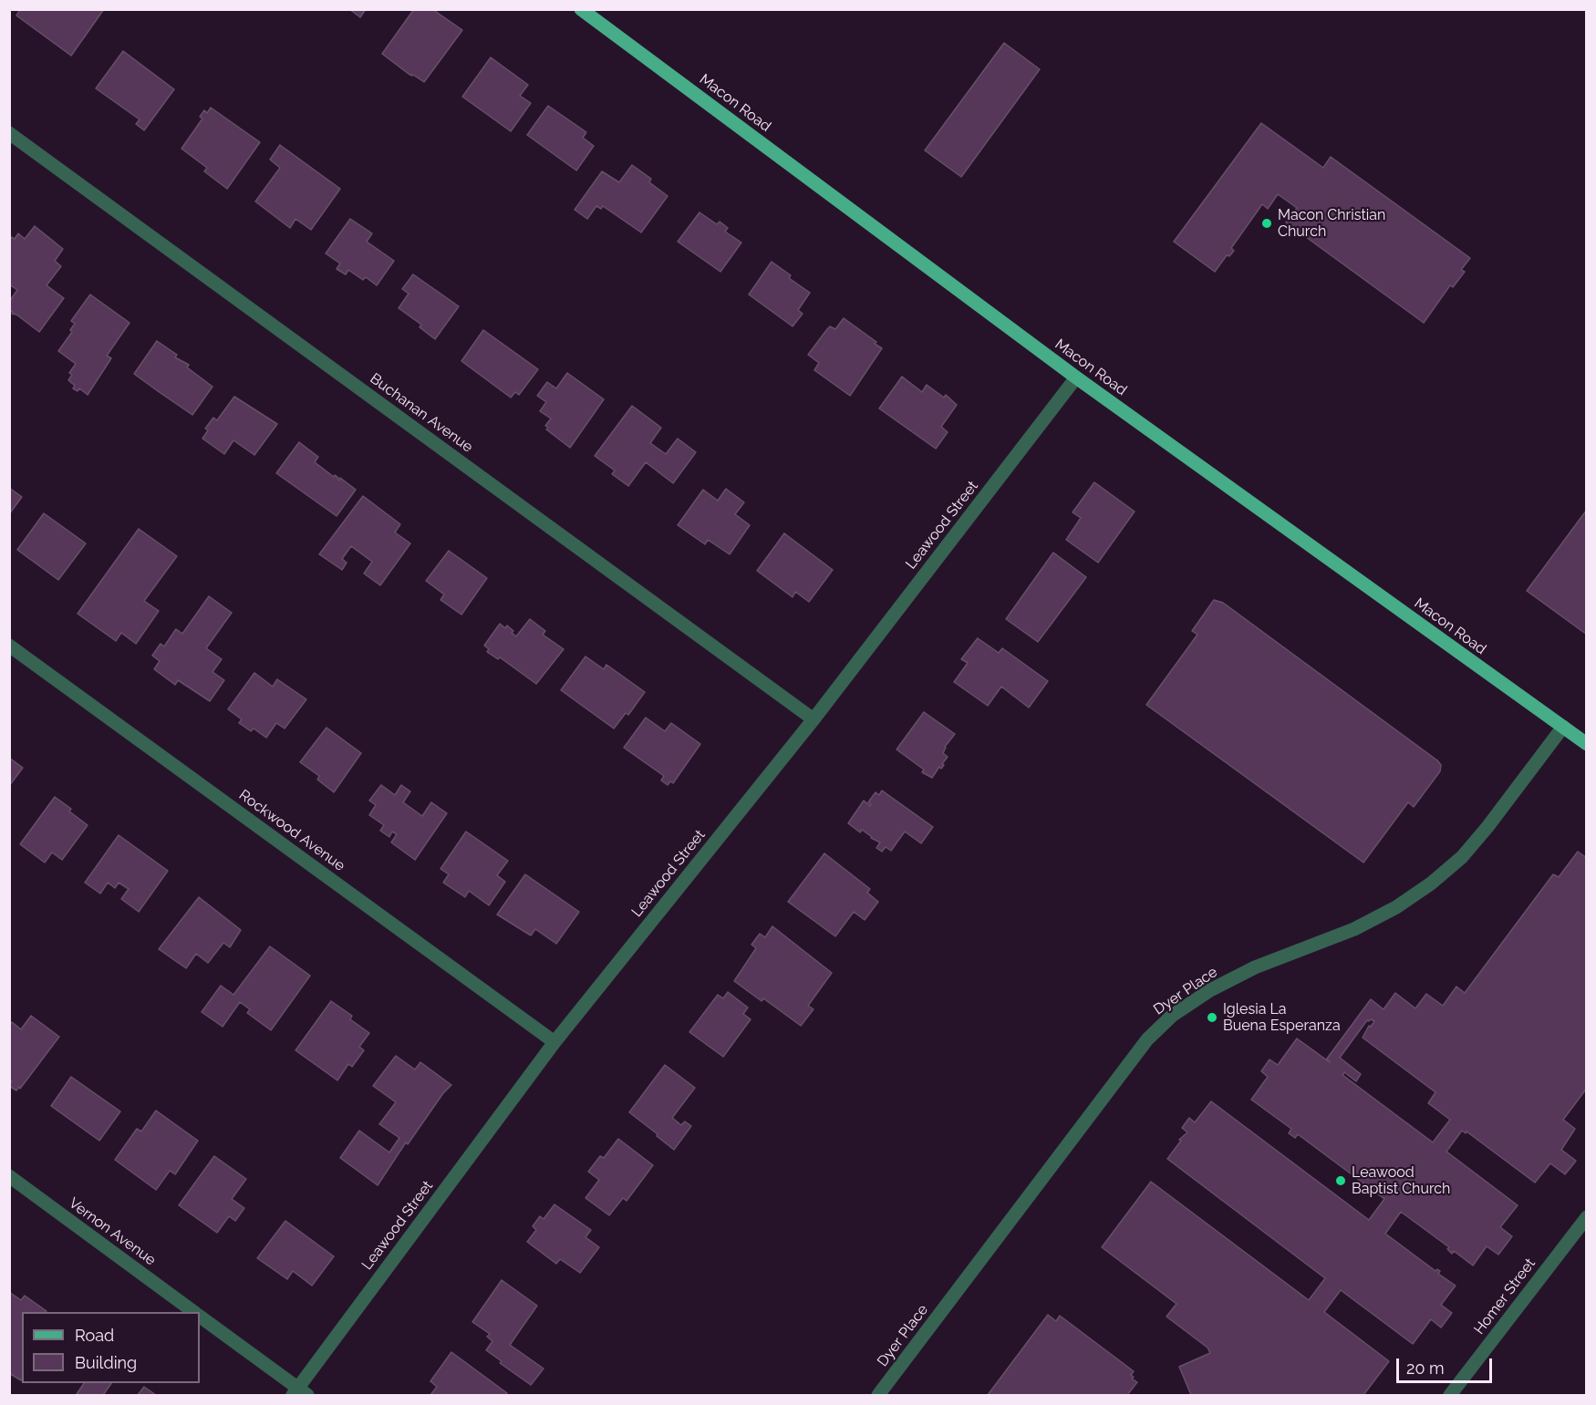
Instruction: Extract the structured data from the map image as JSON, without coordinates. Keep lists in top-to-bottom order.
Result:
{
  "streets": {
    "main road": ["Macon Road"],
    "street": [
      "Buchanan Avenue",
      "Leawood Street",
      "Rockwood Avenue",
      "Dyer Place",
      "Vernon Avenue",
      "Homer Street"
    ]
  },
  "crossings": [
    ["Macon Road", "Leawood Street"],
    ["Macon Road", "Dyer Place"],
    ["Buchanan Avenue", "Leawood Street"],
    ["Leawood Street", "Rockwood Avenue"],
    ["Leawood Street", "Vernon Avenue"]
  ],
  "places": ["Macon Christian Church", "Iglesia La Buena Esperanza", "Leawood Baptist Church"],
  "legend": ["Road", "Building"],
  "scale_bar": "20 m"
}
